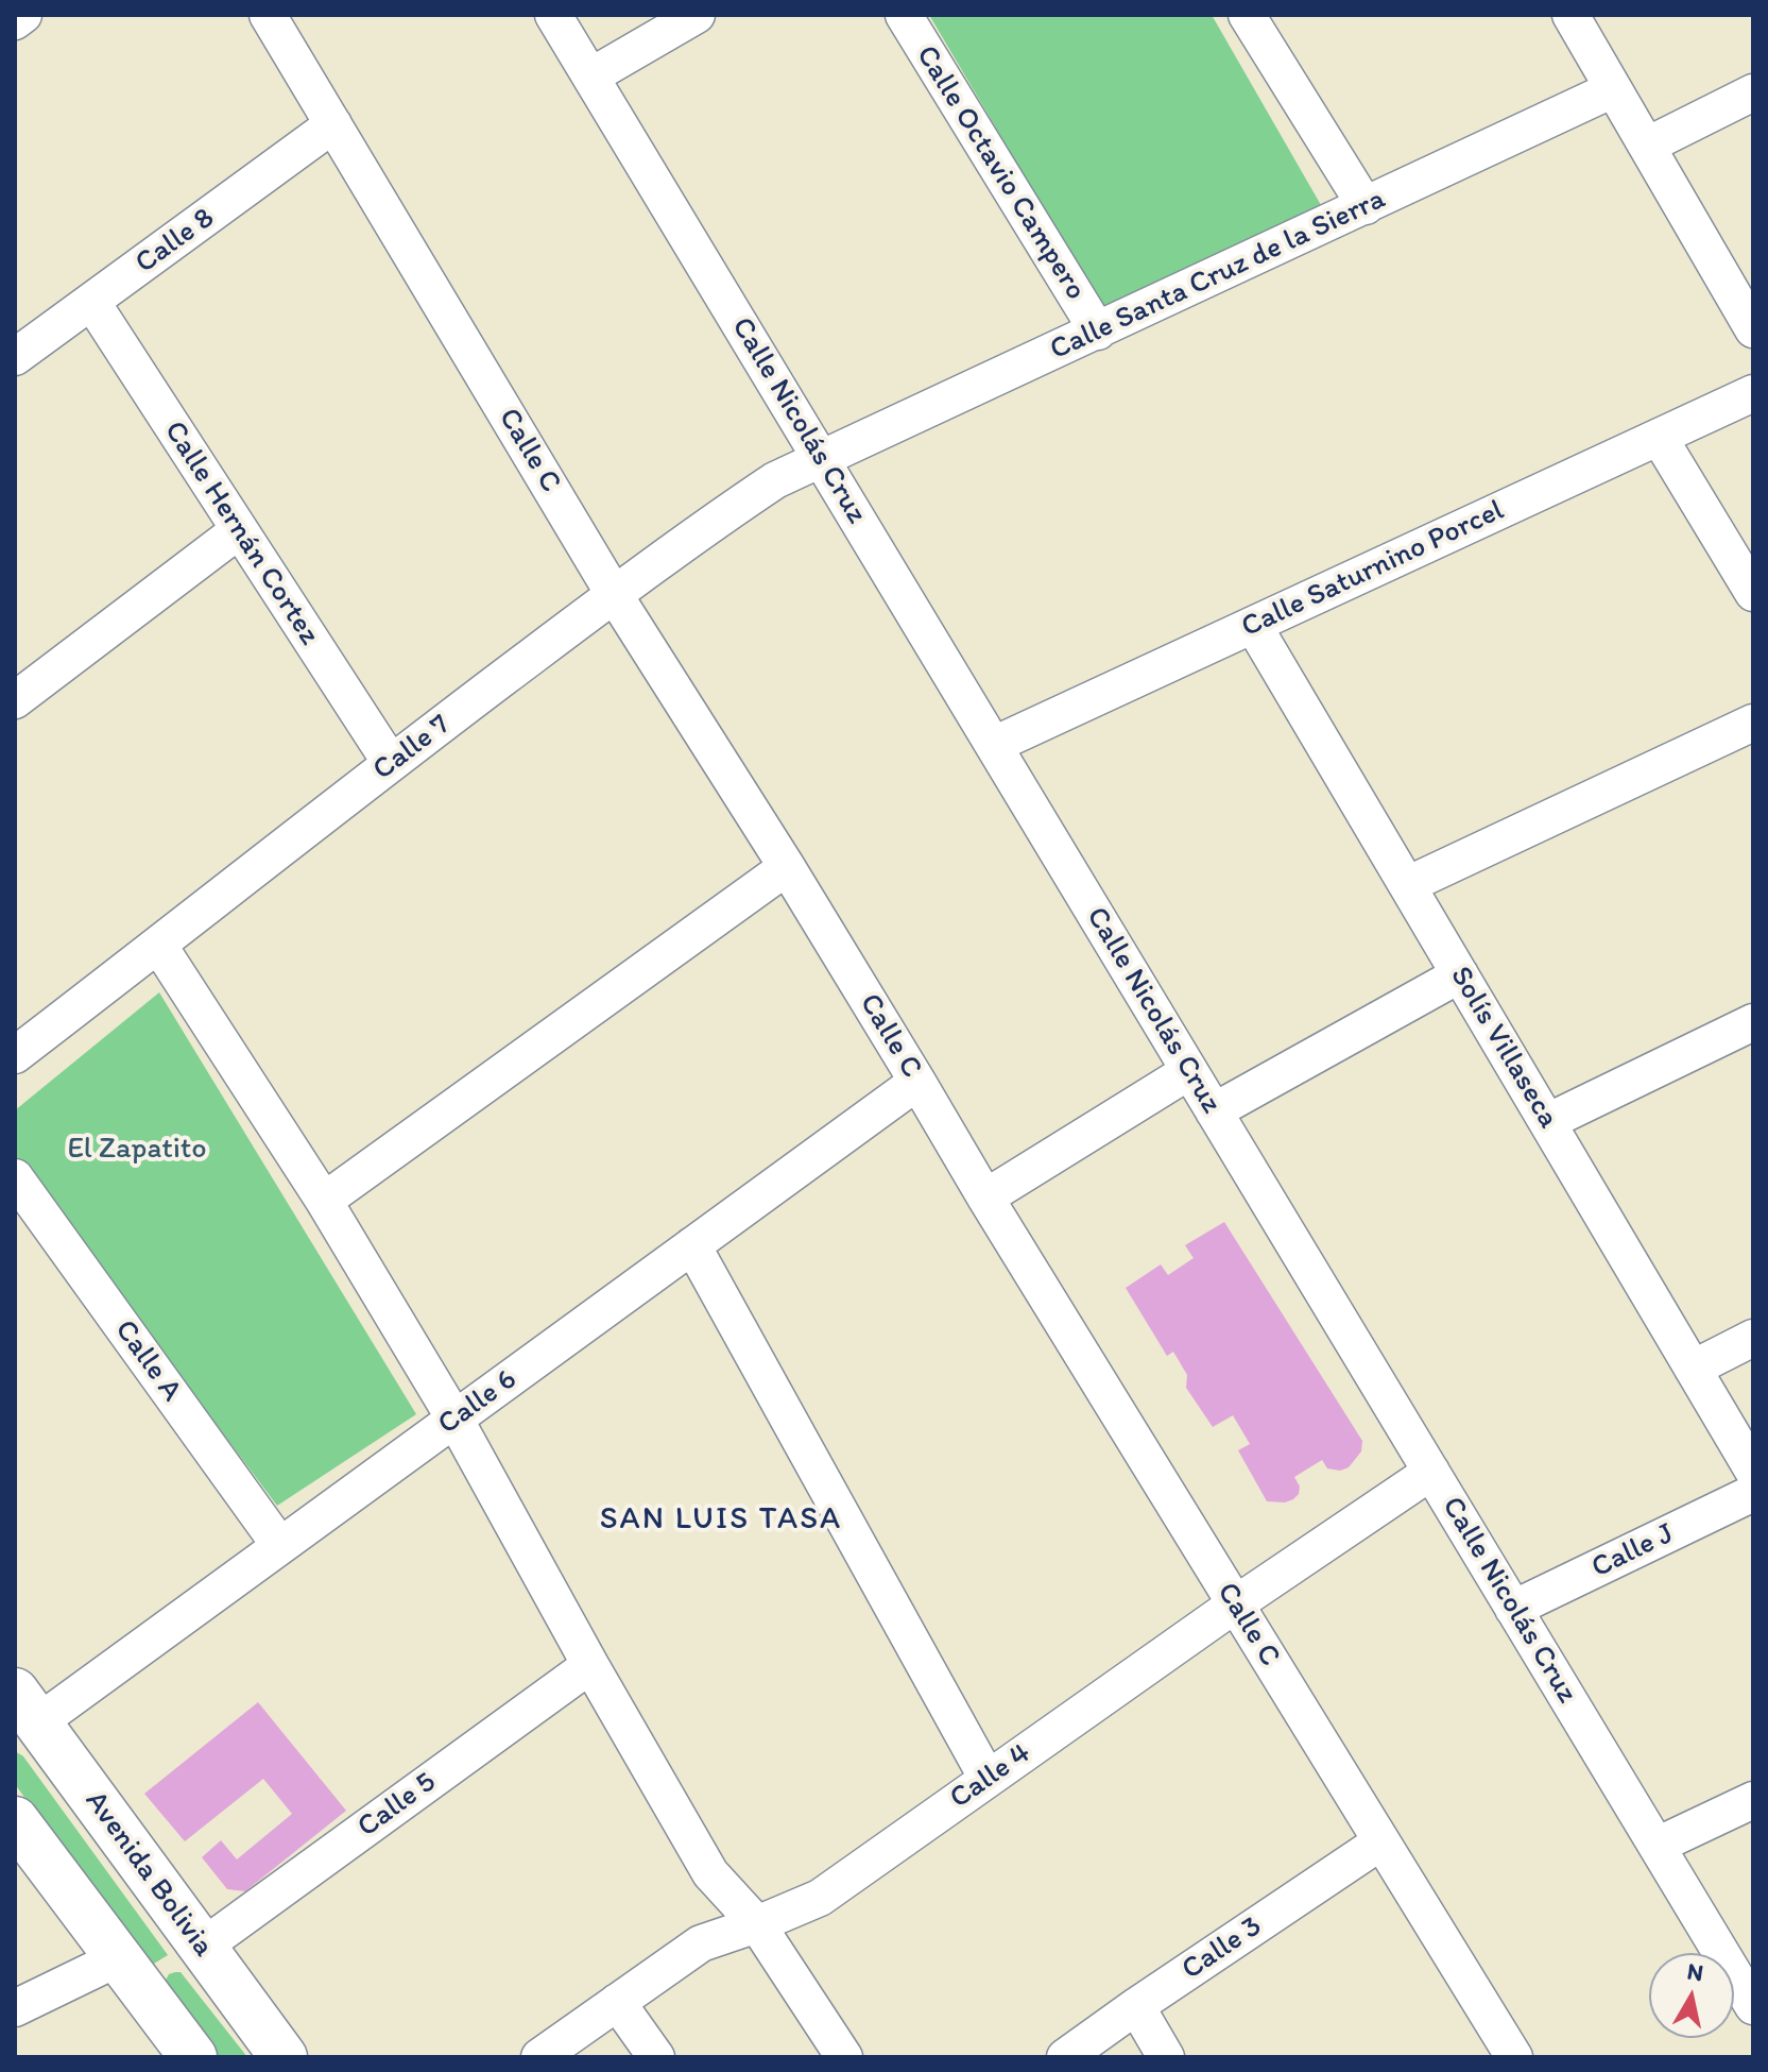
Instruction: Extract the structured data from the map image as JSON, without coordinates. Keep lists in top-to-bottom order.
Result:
{
  "streets": {
    "main road": ["Avenida Bolivia"],
    "street": [
      "Calle Octavio Campero",
      "Calle 8",
      "Calle Santa Cruz de la Sierra",
      "Calle Nicolás Cruz",
      "Calle C",
      "Calle Hernán Cortez",
      "Calle Saturnino Porcel",
      "Calle 7",
      "Solís Villaseca",
      "Calle A",
      "Calle 6",
      "Calle J",
      "Calle 4",
      "Calle 5",
      "Calle 3"
    ]
  },
  "crossings": [
    ["Calle Octavio Campero", "Calle Santa Cruz de la Sierra"],
    ["Calle 8", "Calle C"],
    ["Calle 8", "Calle Hernán Cortez"],
    ["Calle Santa Cruz de la Sierra", "Calle Nicolás Cruz"],
    ["Calle Santa Cruz de la Sierra", "Calle 7"],
    ["Calle Nicolás Cruz", "Calle Saturnino Porcel"],
    ["Calle Nicolás Cruz", "Calle 7"],
    ["Calle Nicolás Cruz", "Calle J"],
    ["Calle Nicolás Cruz", "Calle 4"],
    ["Calle C", "Calle 7"],
    ["Calle C", "Calle 6"],
    ["Calle C", "Calle 4"],
    ["Calle C", "Calle 3"],
    ["Calle Hernán Cortez", "Calle 7"],
    ["Calle Saturnino Porcel", "Solís Villaseca"],
    ["Calle A", "Calle 6"],
    ["Calle 6", "Avenida Bolivia"],
    ["Calle 5", "Avenida Bolivia"]
  ],
  "districts": ["SAN LUIS TASA"],
  "parks": ["El Zapatito"],
  "north": "top"
}
